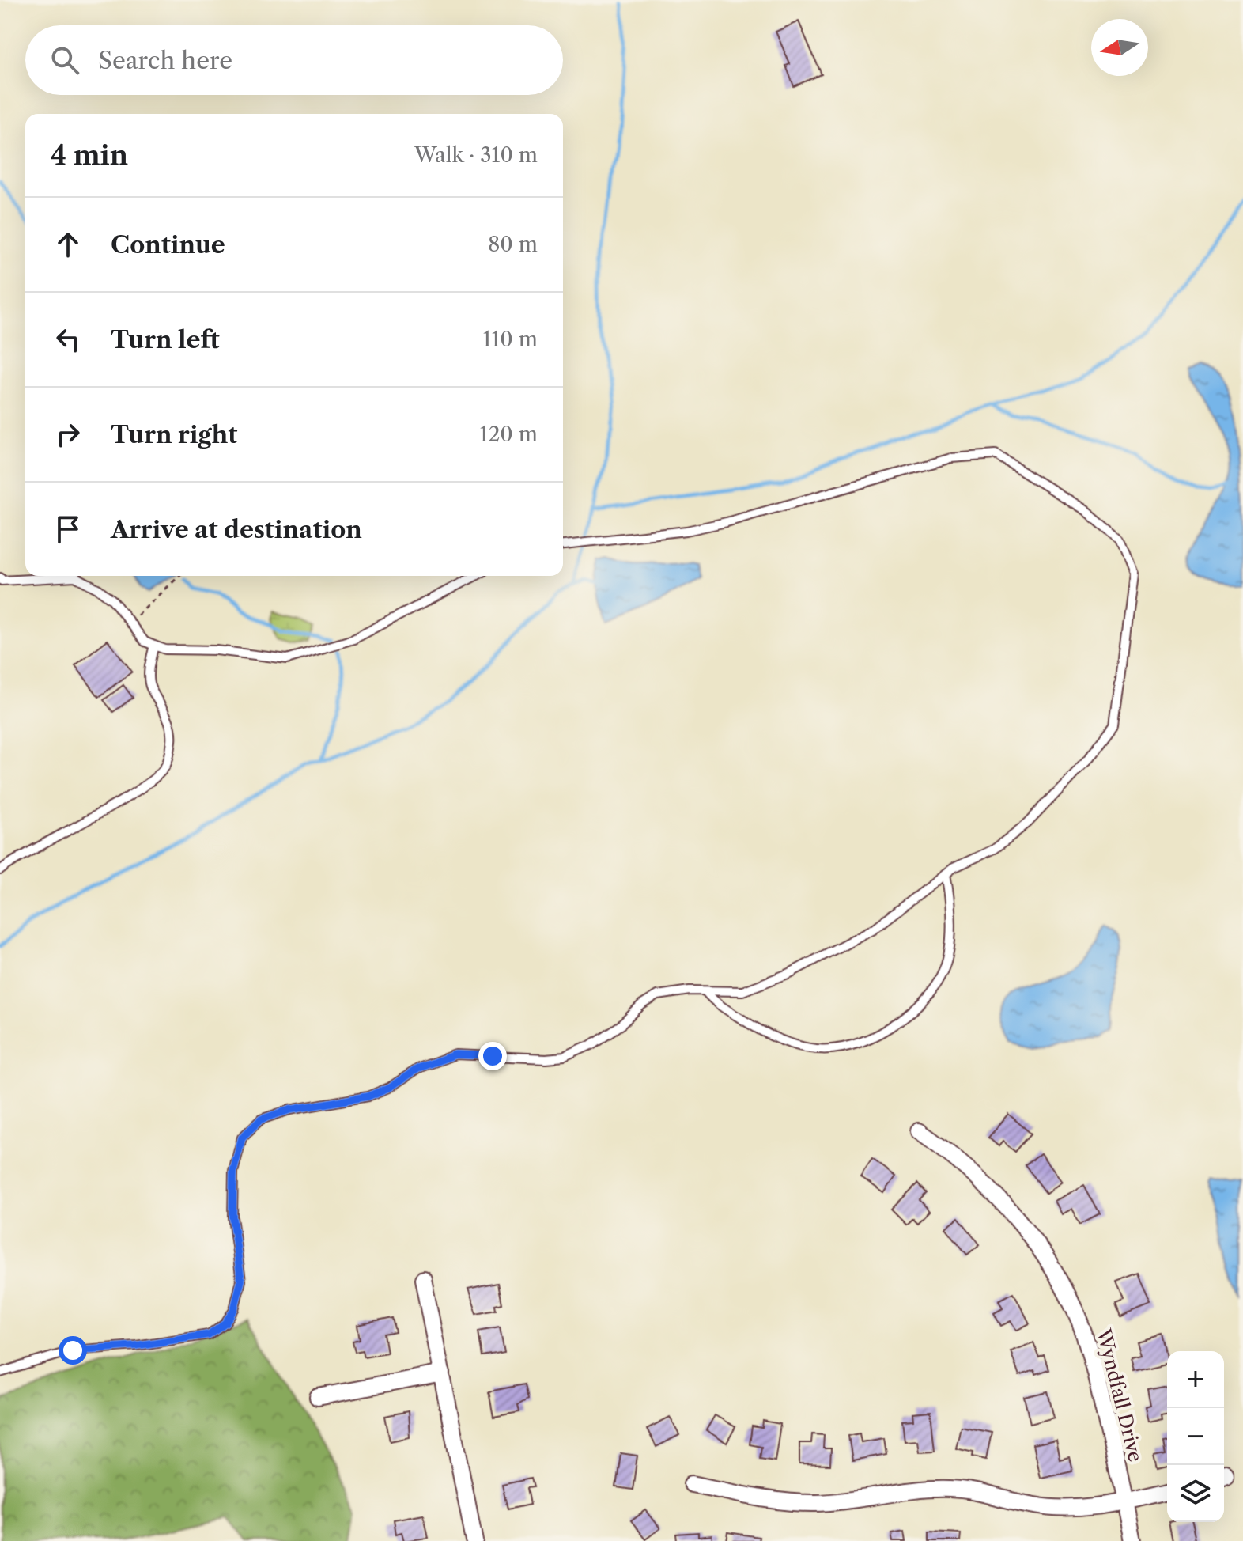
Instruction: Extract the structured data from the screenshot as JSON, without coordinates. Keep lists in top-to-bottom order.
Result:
{
  "streets": {
    "street": ["Wyndfall Drive"]
  },
  "north": "left",
  "page": {
    "search": "Search here",
    "heading": ["4 min", "Walk · 310 m"],
    "list": [
      ["Continue", "80 m"],
      ["Turn left", "110 m"],
      ["Turn right", "120 m"],
      "Arrive at destination"
    ],
    "map_buttons": ["+", "−"]
  }
}
